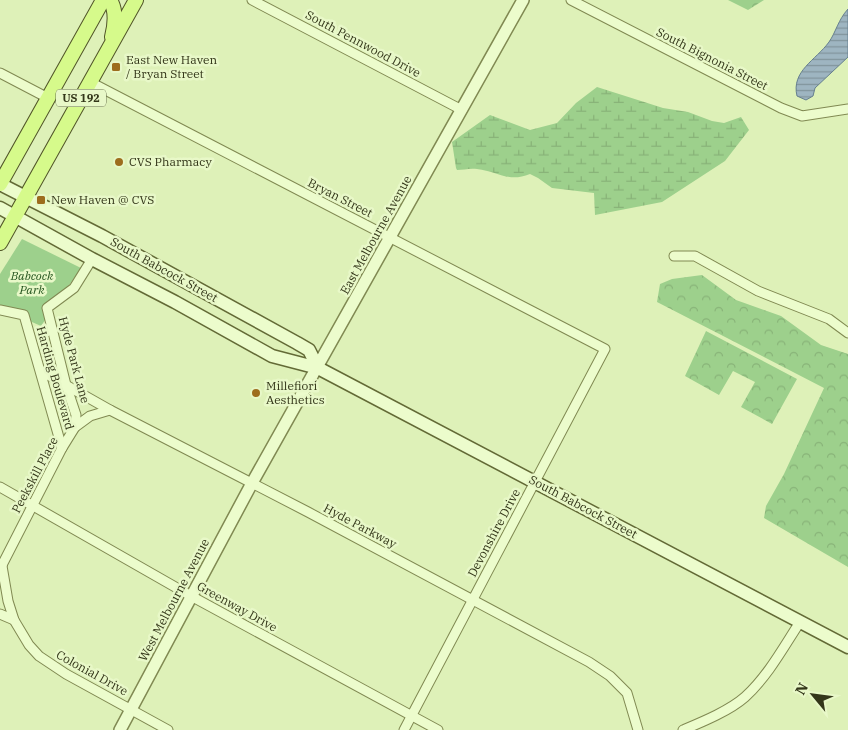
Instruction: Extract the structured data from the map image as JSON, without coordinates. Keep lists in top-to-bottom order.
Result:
{
  "streets": {
    "main road": ["US 192", "South Babcock Street"],
    "street": [
      "South Pennwood Drive",
      "South Bignonia Street",
      "Bryan Street",
      "East Melbourne Avenue",
      "Hyde Park Lane",
      "Harding Boulevard",
      "Peekskill Place",
      "Hyde Parkway",
      "Devonshire Drive",
      "West Melbourne Avenue",
      "Greenway Drive",
      "Colonial Drive"
    ]
  },
  "crossings": [
    ["South Pennwood Drive", "East Melbourne Avenue"],
    ["US 192", "Bryan Street"],
    ["US 192", "South Babcock Street"],
    ["Bryan Street", "East Melbourne Avenue"],
    ["Bryan Street", "Devonshire Drive"],
    ["East Melbourne Avenue", "South Babcock Street"],
    ["East Melbourne Avenue", "Hyde Parkway"],
    ["East Melbourne Avenue", "West Melbourne Avenue"],
    ["South Babcock Street", "Hyde Park Lane"],
    ["South Babcock Street", "Devonshire Drive"],
    ["Hyde Park Lane", "Peekskill Place"],
    ["Hyde Park Lane", "Hyde Parkway"],
    ["Harding Boulevard", "Peekskill Place"],
    ["Harding Boulevard", "Hyde Parkway"],
    ["Peekskill Place", "Greenway Drive"],
    ["Peekskill Place", "Colonial Drive"],
    ["Hyde Parkway", "Devonshire Drive"],
    ["Hyde Parkway", "West Melbourne Avenue"],
    ["Devonshire Drive", "Greenway Drive"],
    ["West Melbourne Avenue", "Greenway Drive"],
    ["West Melbourne Avenue", "Colonial Drive"]
  ],
  "parks": ["Babcock Park"],
  "places": {
    "transit": ["East New Haven / Bryan Street", "New Haven @ CVS"],
    "other": ["CVS Pharmacy", "Millefiori Aesthetics"]
  },
  "north": "top left"
}
